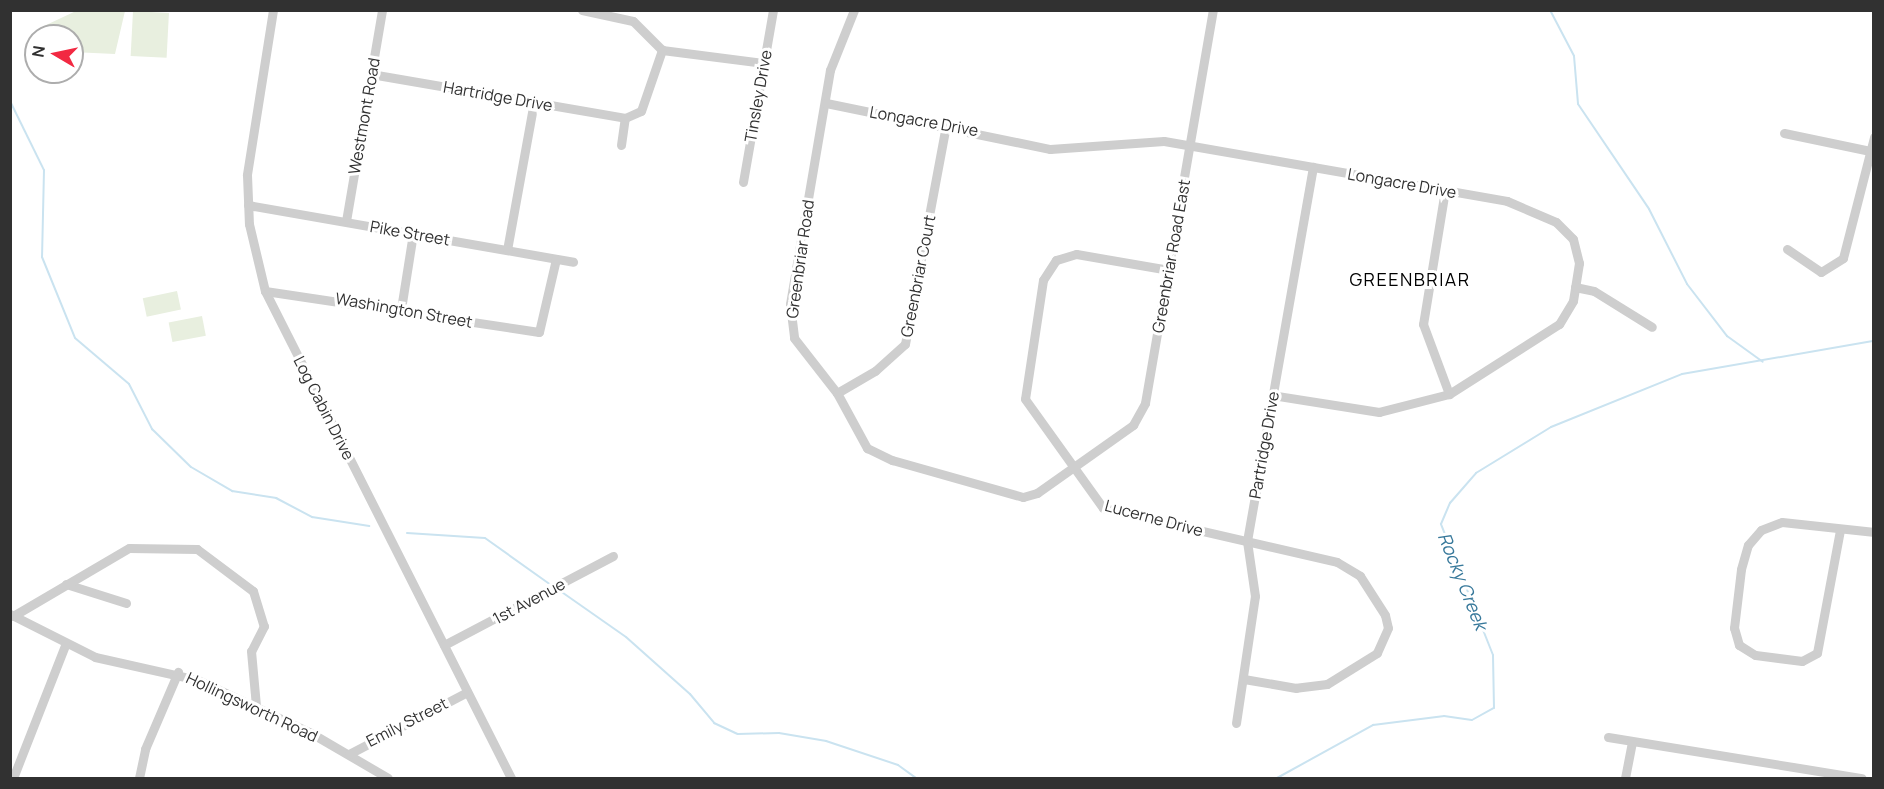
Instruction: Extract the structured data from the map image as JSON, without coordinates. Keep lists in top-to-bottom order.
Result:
{
  "streets": {
    "street": [
      "Hartridge Drive",
      "Tinsley Drive",
      "Westmont Road",
      "Longacre Drive",
      "Pike Street",
      "Greenbriar Road East",
      "Greenbriar Road",
      "Greenbriar Court",
      "Washington Street",
      "Log Cabin Drive",
      "Partridge Drive",
      "Lucerne Drive",
      "1st Avenue",
      "Hollingsworth Road",
      "Emily Street"
    ]
  },
  "crossings": [
    ["Hartridge Drive", "Westmont Road"],
    ["Westmont Road", "Pike Street"],
    ["Longacre Drive", "Greenbriar Road East"],
    ["Longacre Drive", "Greenbriar Road"],
    ["Longacre Drive", "Greenbriar Court"],
    ["Longacre Drive", "Partridge Drive"],
    ["Pike Street", "Washington Street"],
    ["Pike Street", "Log Cabin Drive"],
    ["Greenbriar Road East", "Greenbriar Road"],
    ["Greenbriar Road East", "Lucerne Drive"],
    ["Greenbriar Road", "Greenbriar Court"],
    ["Greenbriar Road", "Lucerne Drive"],
    ["Washington Street", "Log Cabin Drive"],
    ["Log Cabin Drive", "1st Avenue"],
    ["Log Cabin Drive", "Emily Street"],
    ["Partridge Drive", "Lucerne Drive"],
    ["Hollingsworth Road", "Emily Street"]
  ],
  "districts": ["GREENBRIAR"],
  "water": ["Rocky Creek"],
  "north": "left"
}
